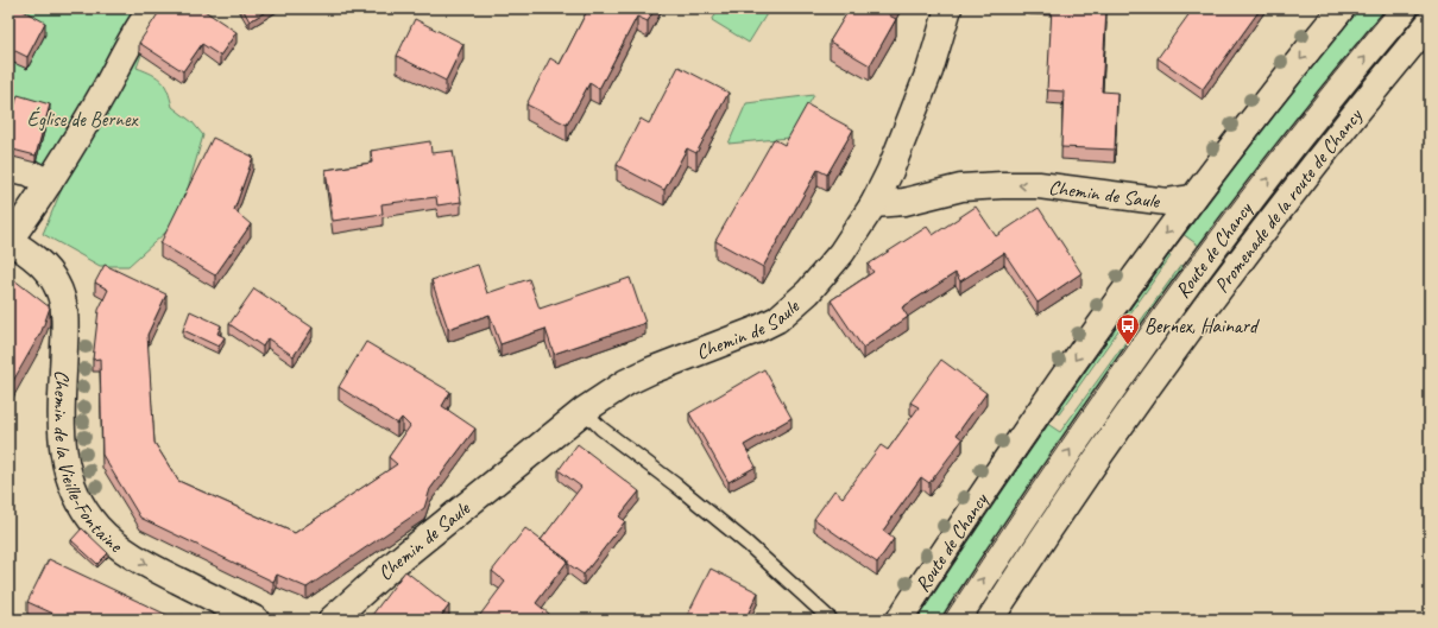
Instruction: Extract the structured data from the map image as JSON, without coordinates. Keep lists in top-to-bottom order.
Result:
{
  "streets": {
    "street": [
      "Chemin de Saule",
      "Promenade de la route de Chancy",
      "Route de Chancy",
      "Chemin de la Vieille-Fontaine"
    ]
  },
  "crossings": [
    ["Chemin de Saule", "Route de Chancy"]
  ],
  "one_way": ["Chemin de la Vieille-Fontaine"],
  "parks": ["Église de Bernex"],
  "places": {
    "bus stop": ["Bernex, Hainard"]
  }
}
